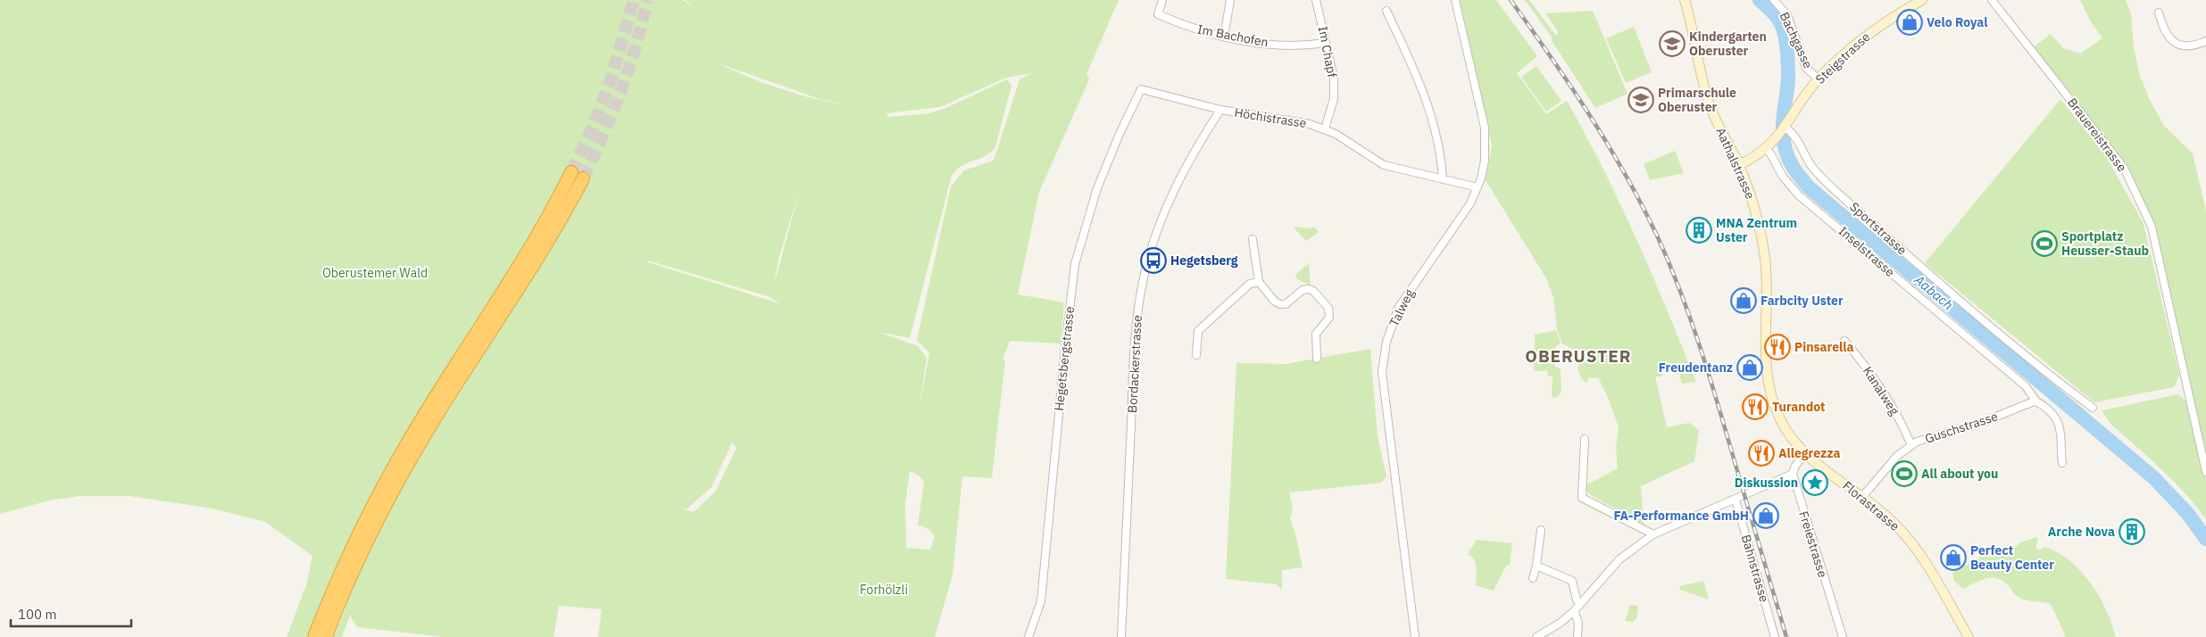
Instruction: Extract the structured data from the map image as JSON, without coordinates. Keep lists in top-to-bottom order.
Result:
{
  "streets": {
    "main road": ["Steigstrasse", "Aathalstrasse", "Florastrasse"],
    "street": [
      "Im Bachofen",
      "Bachgasse",
      "Im Chapf",
      "Höchistrasse",
      "Brauereistrasse",
      "Sportstrasse",
      "Inselstrasse",
      "Talweg",
      "Hegetsbergstrasse",
      "Bordackerstrasse",
      "Kanalweg",
      "Guschstrasse",
      "Freiestrasse",
      "Bahnstrasse"
    ]
  },
  "crossings": [
    ["Im Bachofen", "Im Chapf"],
    ["Bachgasse", "Steigstrasse"],
    ["Im Chapf", "Höchistrasse"],
    ["Steigstrasse", "Aathalstrasse"],
    ["Steigstrasse", "Sportstrasse"],
    ["Steigstrasse", "Inselstrasse"],
    ["Höchistrasse", "Talweg"],
    ["Höchistrasse", "Hegetsbergstrasse"],
    ["Höchistrasse", "Bordackerstrasse"],
    ["Aathalstrasse", "Florastrasse"],
    ["Inselstrasse", "Guschstrasse"],
    ["Kanalweg", "Guschstrasse"],
    ["Guschstrasse", "Florastrasse"]
  ],
  "districts": ["OBERUSTER"],
  "water": ["Aabach"],
  "parks": ["Oberustemer Wald", "Forhölzli"],
  "places": {
    "shop": [
      "Velo Royal",
      "Farbcity Uster",
      "Freudentanz",
      "FA-Performance GmbH",
      "Perfect Beauty Center"
    ],
    "school or university": ["Kindergarten Oberuster", "Primarschule Oberuster"],
    "building": ["MNA Zentrum Uster", "Arche Nova"],
    "sports": ["Sportplatz Heusser-Staub", "All about you"],
    "bus stop": ["Hegetsberg"],
    "restaurant": ["Pinsarella", "Turandot", "Allegrezza"],
    "place": ["Diskussion"]
  },
  "scale_bar": "100 m"
}
